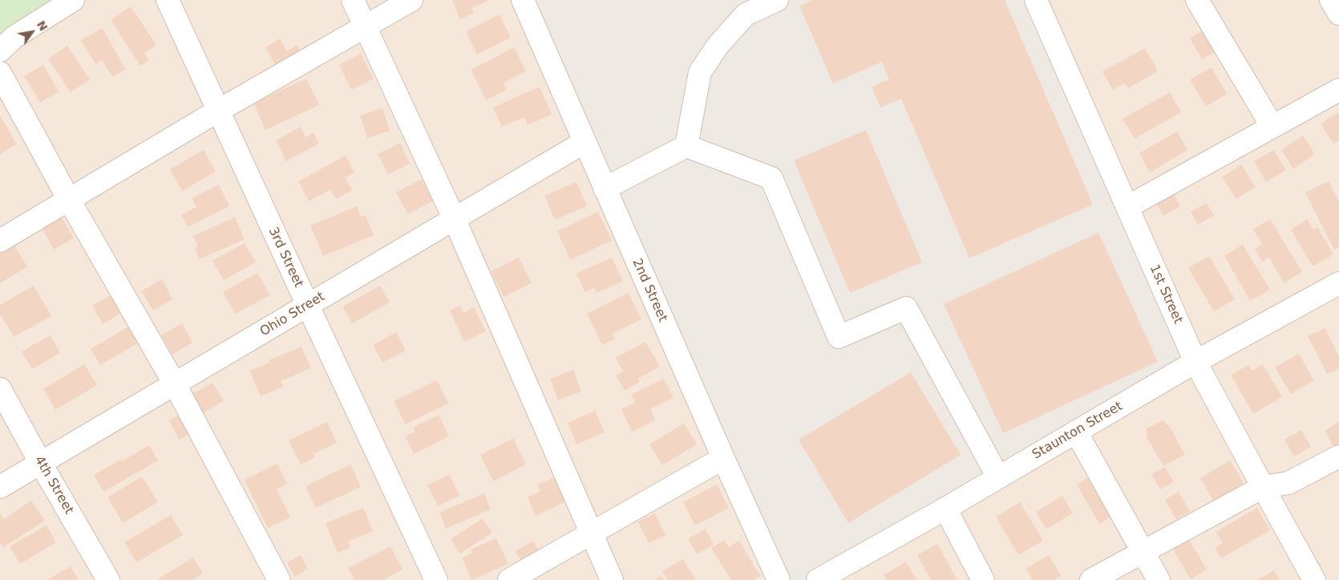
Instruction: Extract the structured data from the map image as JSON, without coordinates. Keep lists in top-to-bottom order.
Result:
{
  "streets": {
    "street": [
      "3rd Street",
      "2nd Street",
      "1st Street",
      "Ohio Street",
      "Staunton Street",
      "4th Street"
    ]
  },
  "crossings": [
    ["3rd Street", "Ohio Street"],
    ["2nd Street", "Ohio Street"],
    ["1st Street", "Staunton Street"],
    ["Ohio Street", "4th Street"]
  ],
  "north": "top right"
}
